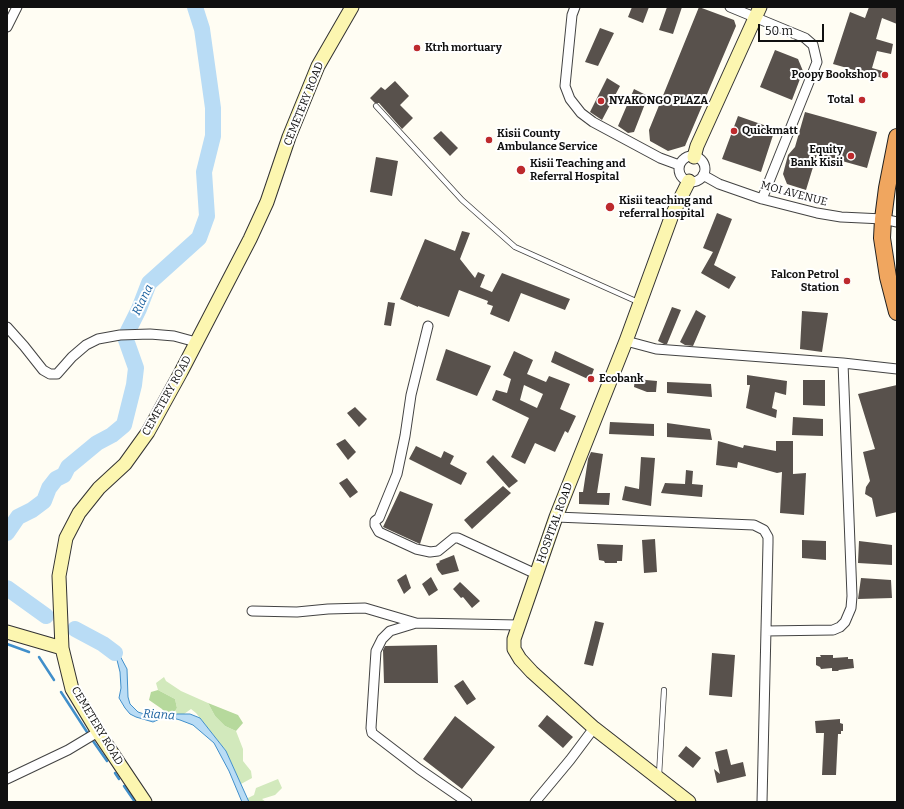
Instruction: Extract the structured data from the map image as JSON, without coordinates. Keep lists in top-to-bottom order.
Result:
{
  "streets": {
    "street": ["CEMETERY ROAD", "MOI AVENUE", "HOSPITAL ROAD"]
  },
  "crossings": [
    ["MOI AVENUE", "HOSPITAL ROAD"]
  ],
  "water": ["Riana"],
  "places": [
    "Ktrh mortuary",
    "Poopy Bookshop",
    "Total",
    "NYAKONGO PLAZA",
    "Quickmatt",
    "Kisii County Ambulance Service",
    "Equity Bank Kisii",
    "Kisii Teaching and Referral Hospital",
    "Kisii teaching and referral hospital",
    "Falcon Petrol Station",
    "Ecobank"
  ],
  "scale_bar": "50 m"
}
